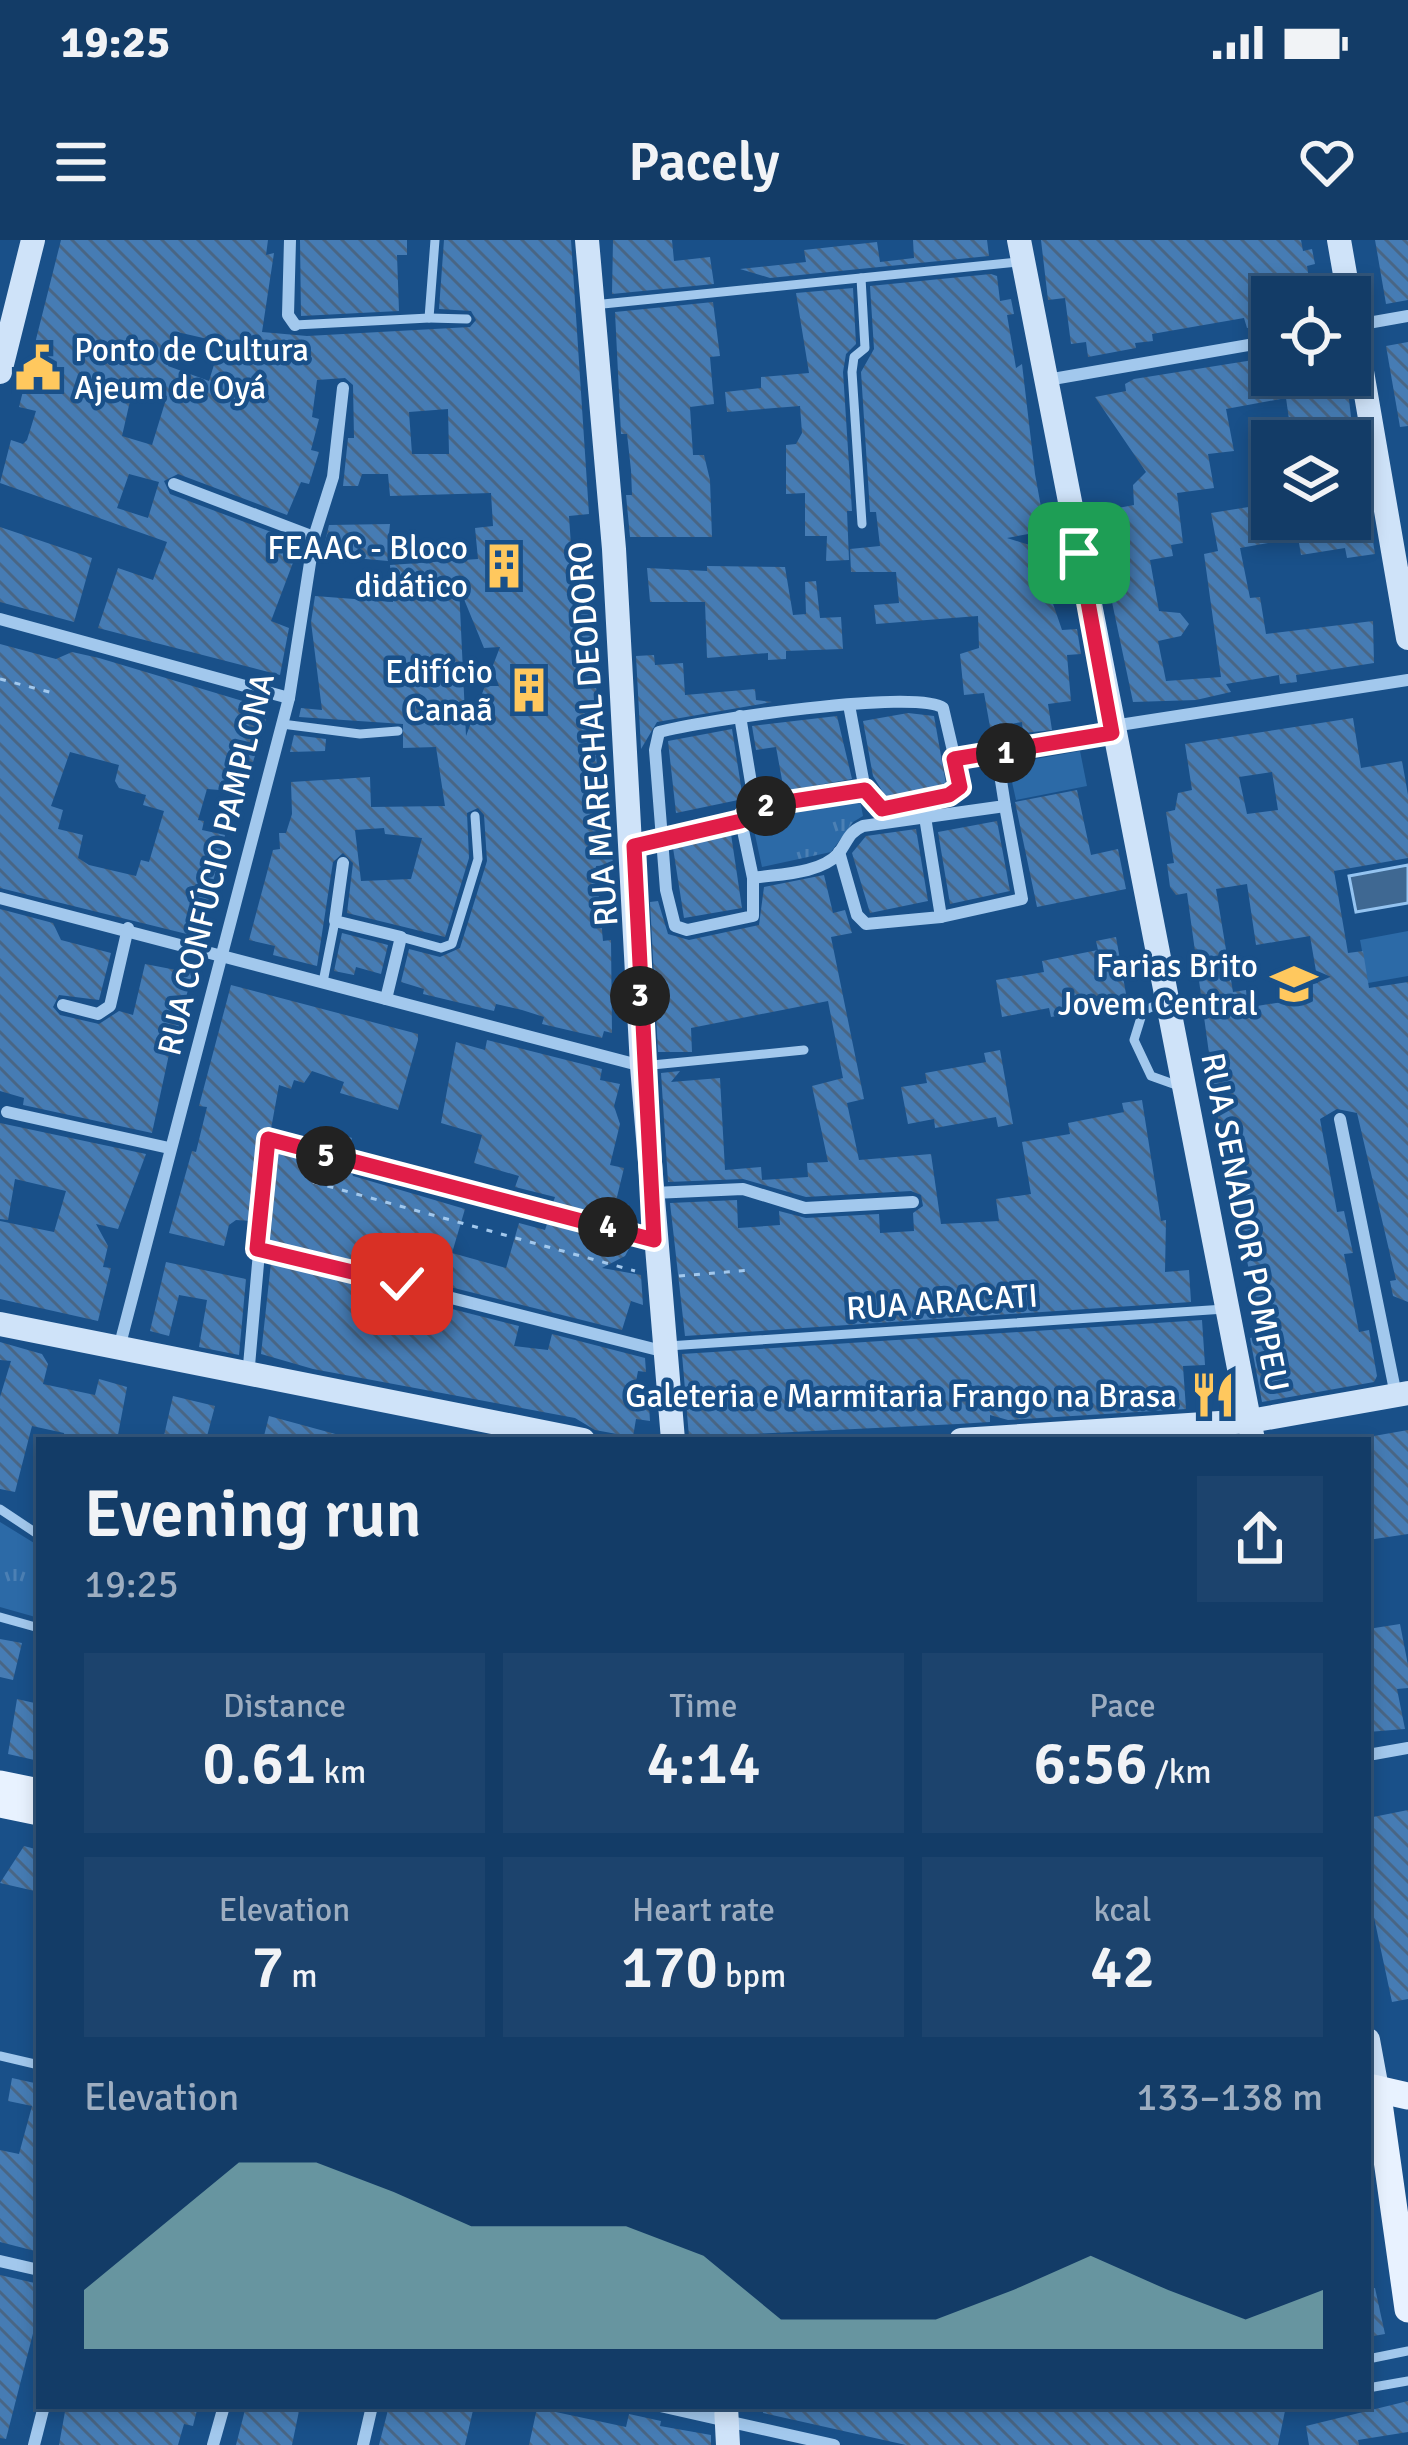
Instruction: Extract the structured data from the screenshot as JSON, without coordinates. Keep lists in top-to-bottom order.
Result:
{
  "streets": {
    "street": ["RUA MARECHAL DEODORO", "RUA CONFÚCIO PAMPLONA", "RUA SENADOR POMPEU"],
    "lane": ["RUA ARACATI"]
  },
  "crossings": [
    ["RUA MARECHAL DEODORO", "RUA ARACATI"],
    ["RUA SENADOR POMPEU", "RUA ARACATI"]
  ],
  "places": {
    "public building": ["Ponto de Cultura Ajeum de Oyá"],
    "building": ["FEAAC - Bloco didático", "Edifício Canaã"],
    "school or university": ["Farias Brito Jovem Central"],
    "restaurant": ["Galeteria e Marmitaria Frango na Brasa"]
  },
  "page": {
    "status": "19:25",
    "header": "Pacely",
    "pins": [
      "1",
      "2",
      "3",
      "5",
      "4"
    ],
    "heading": ["Evening run", "19:25"],
    "stats": [
      ["Distance", "0.61 km"],
      ["Time", "4:14"],
      ["Pace", "6:56 /km"],
      ["Elevation", "7 m"],
      ["Heart rate", "170 bpm"],
      ["kcal", "42"]
    ],
    "chart": ["Elevation", "133–138 m"]
  }
}
